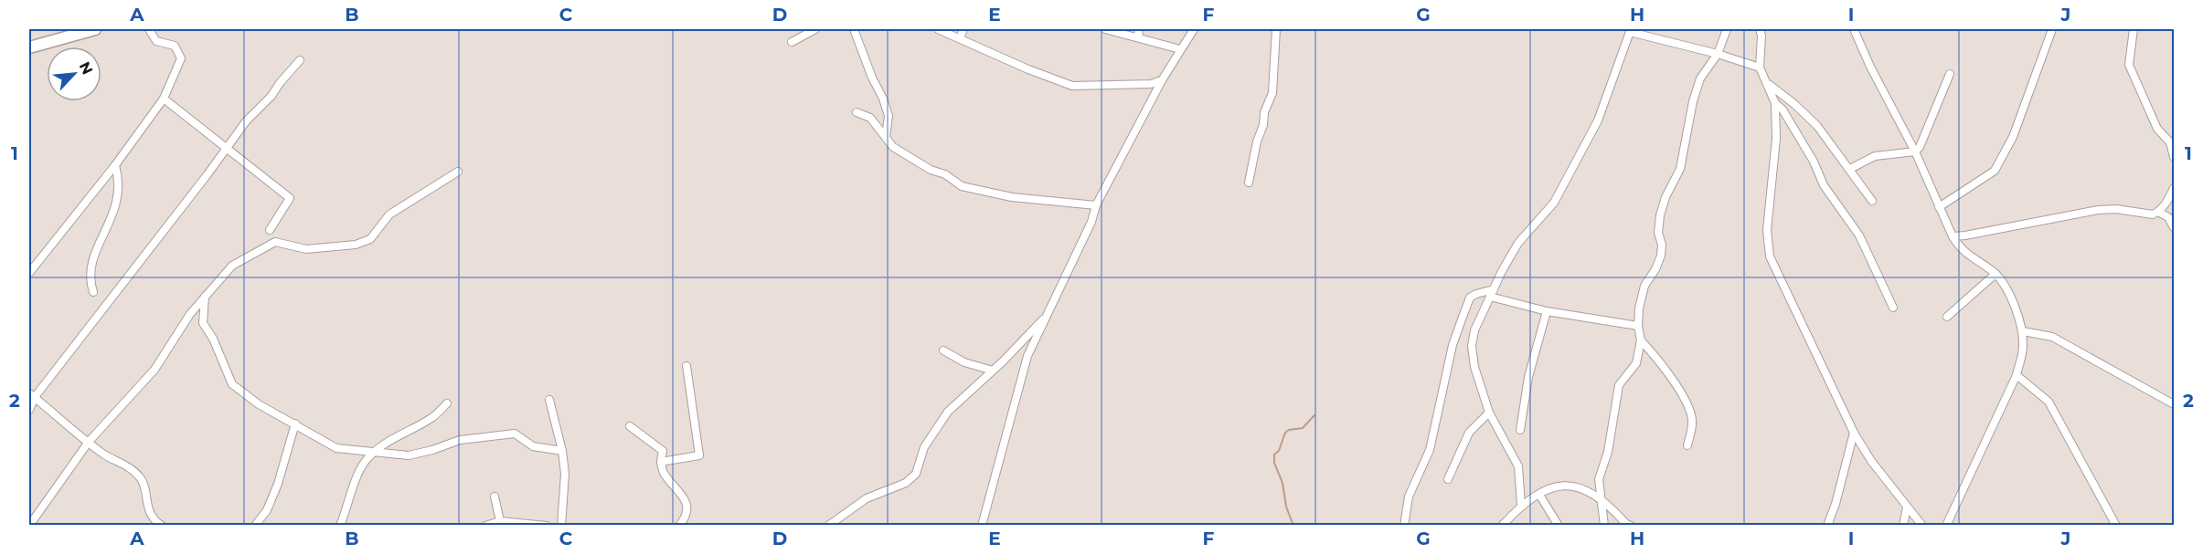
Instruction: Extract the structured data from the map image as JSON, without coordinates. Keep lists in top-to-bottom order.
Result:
{
  "north": "top right",
  "grid": {
    "columns": [
      "A",
      "B",
      "C",
      "D",
      "E",
      "F",
      "G",
      "H",
      "I",
      "J"
    ],
    "rows": ["1", "2"]
  }
}
